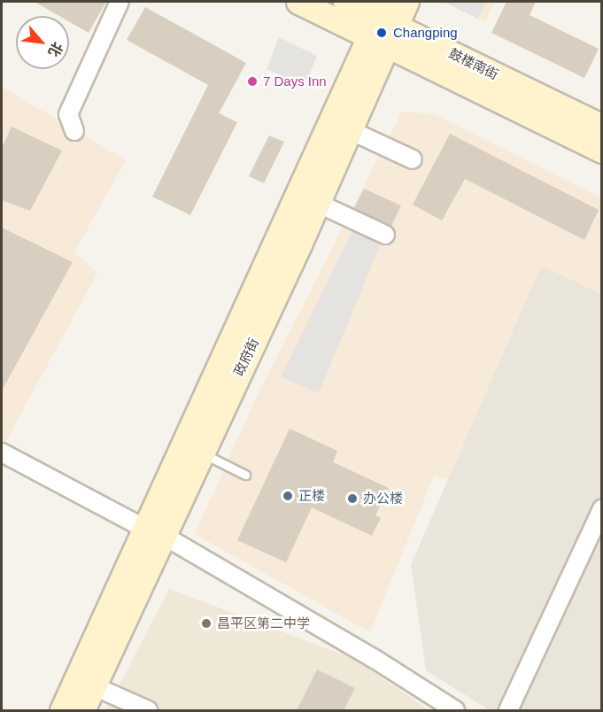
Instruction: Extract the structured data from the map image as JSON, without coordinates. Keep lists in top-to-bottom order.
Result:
{
  "streets": {
    "main road": ["鼓楼南街", "政府街"]
  },
  "crossings": [
    ["鼓楼南街", "政府街"]
  ],
  "places": [
    "Changping",
    "7 Days Inn",
    "正楼",
    "办公楼",
    "昌平区第二中学"
  ],
  "north": "bottom right"
}
